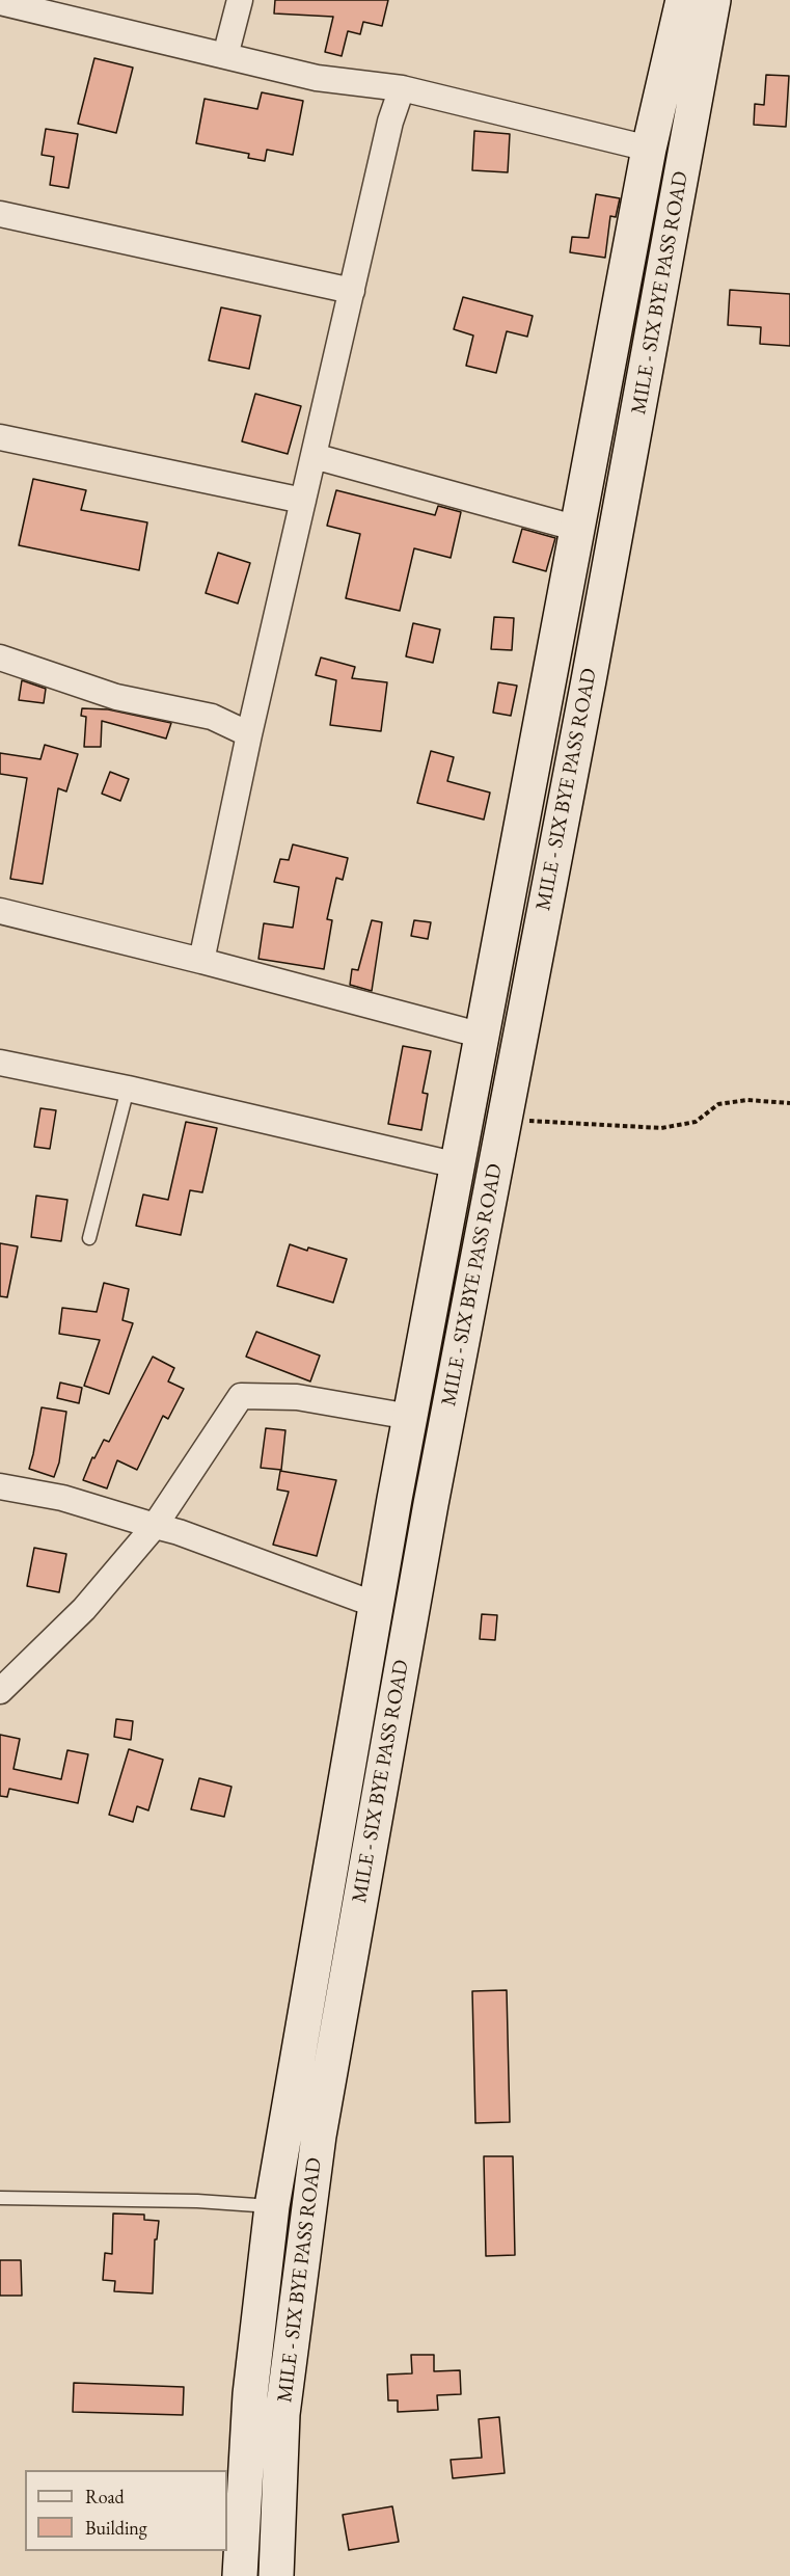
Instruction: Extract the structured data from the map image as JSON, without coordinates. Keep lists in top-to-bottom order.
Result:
{
  "streets": {
    "street": ["MILE - SIX BYE PASS ROAD"]
  },
  "legend": ["Road", "Building"]
}
